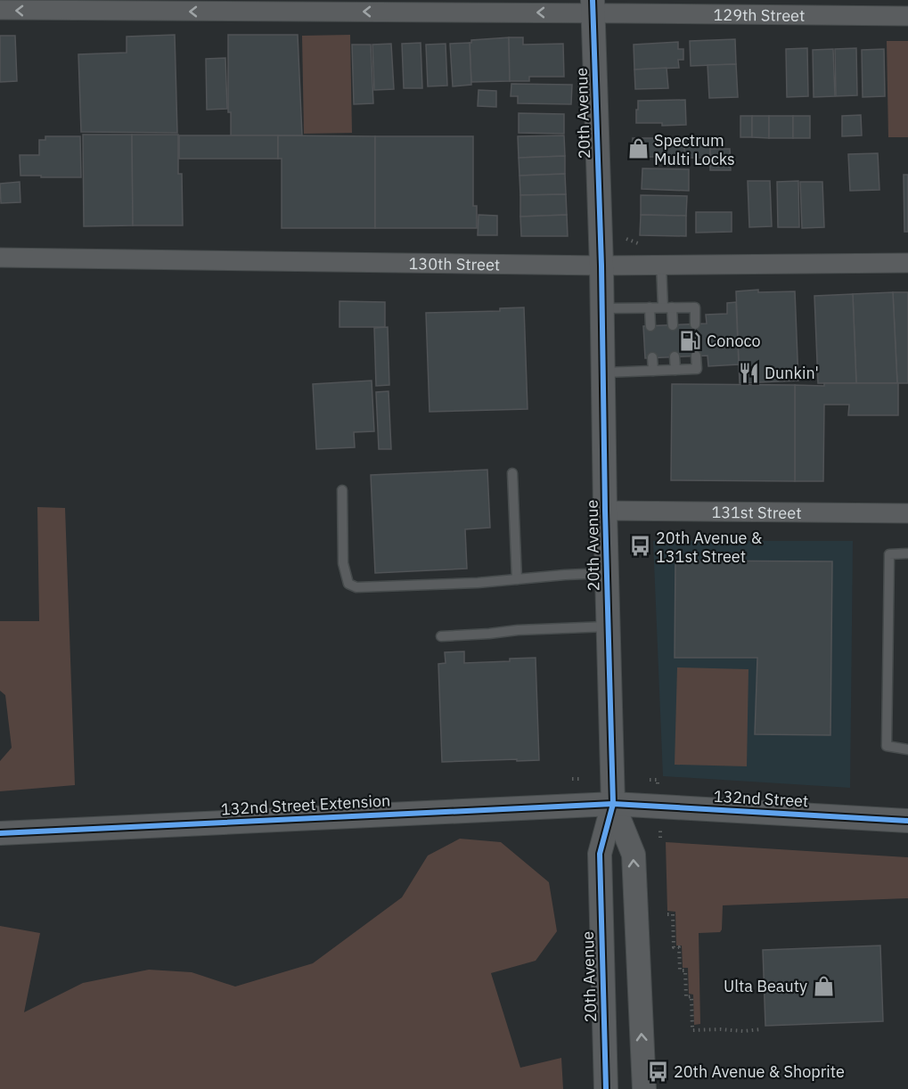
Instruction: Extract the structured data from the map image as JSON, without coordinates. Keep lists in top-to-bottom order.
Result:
{
  "streets": {
    "street": [
      "129th Street",
      "20th Avenue",
      "130th Street",
      "131st Street",
      "132nd Street",
      "132nd Street Extension"
    ]
  },
  "crossings": [
    ["129th Street", "20th Avenue"],
    ["20th Avenue", "130th Street"],
    ["20th Avenue", "131st Street"],
    ["20th Avenue", "132nd Street"],
    ["20th Avenue", "132nd Street Extension"],
    ["132nd Street", "132nd Street Extension"]
  ],
  "one_way": ["129th Street"],
  "places": {
    "shop": ["Spectrum Multi Locks", "Ulta Beauty"],
    "fuel station": ["Conoco"],
    "restaurant": ["Dunkin'"],
    "bus stop": ["20th Avenue & 131st Street", "20th Avenue & Shoprite"]
  }
}
